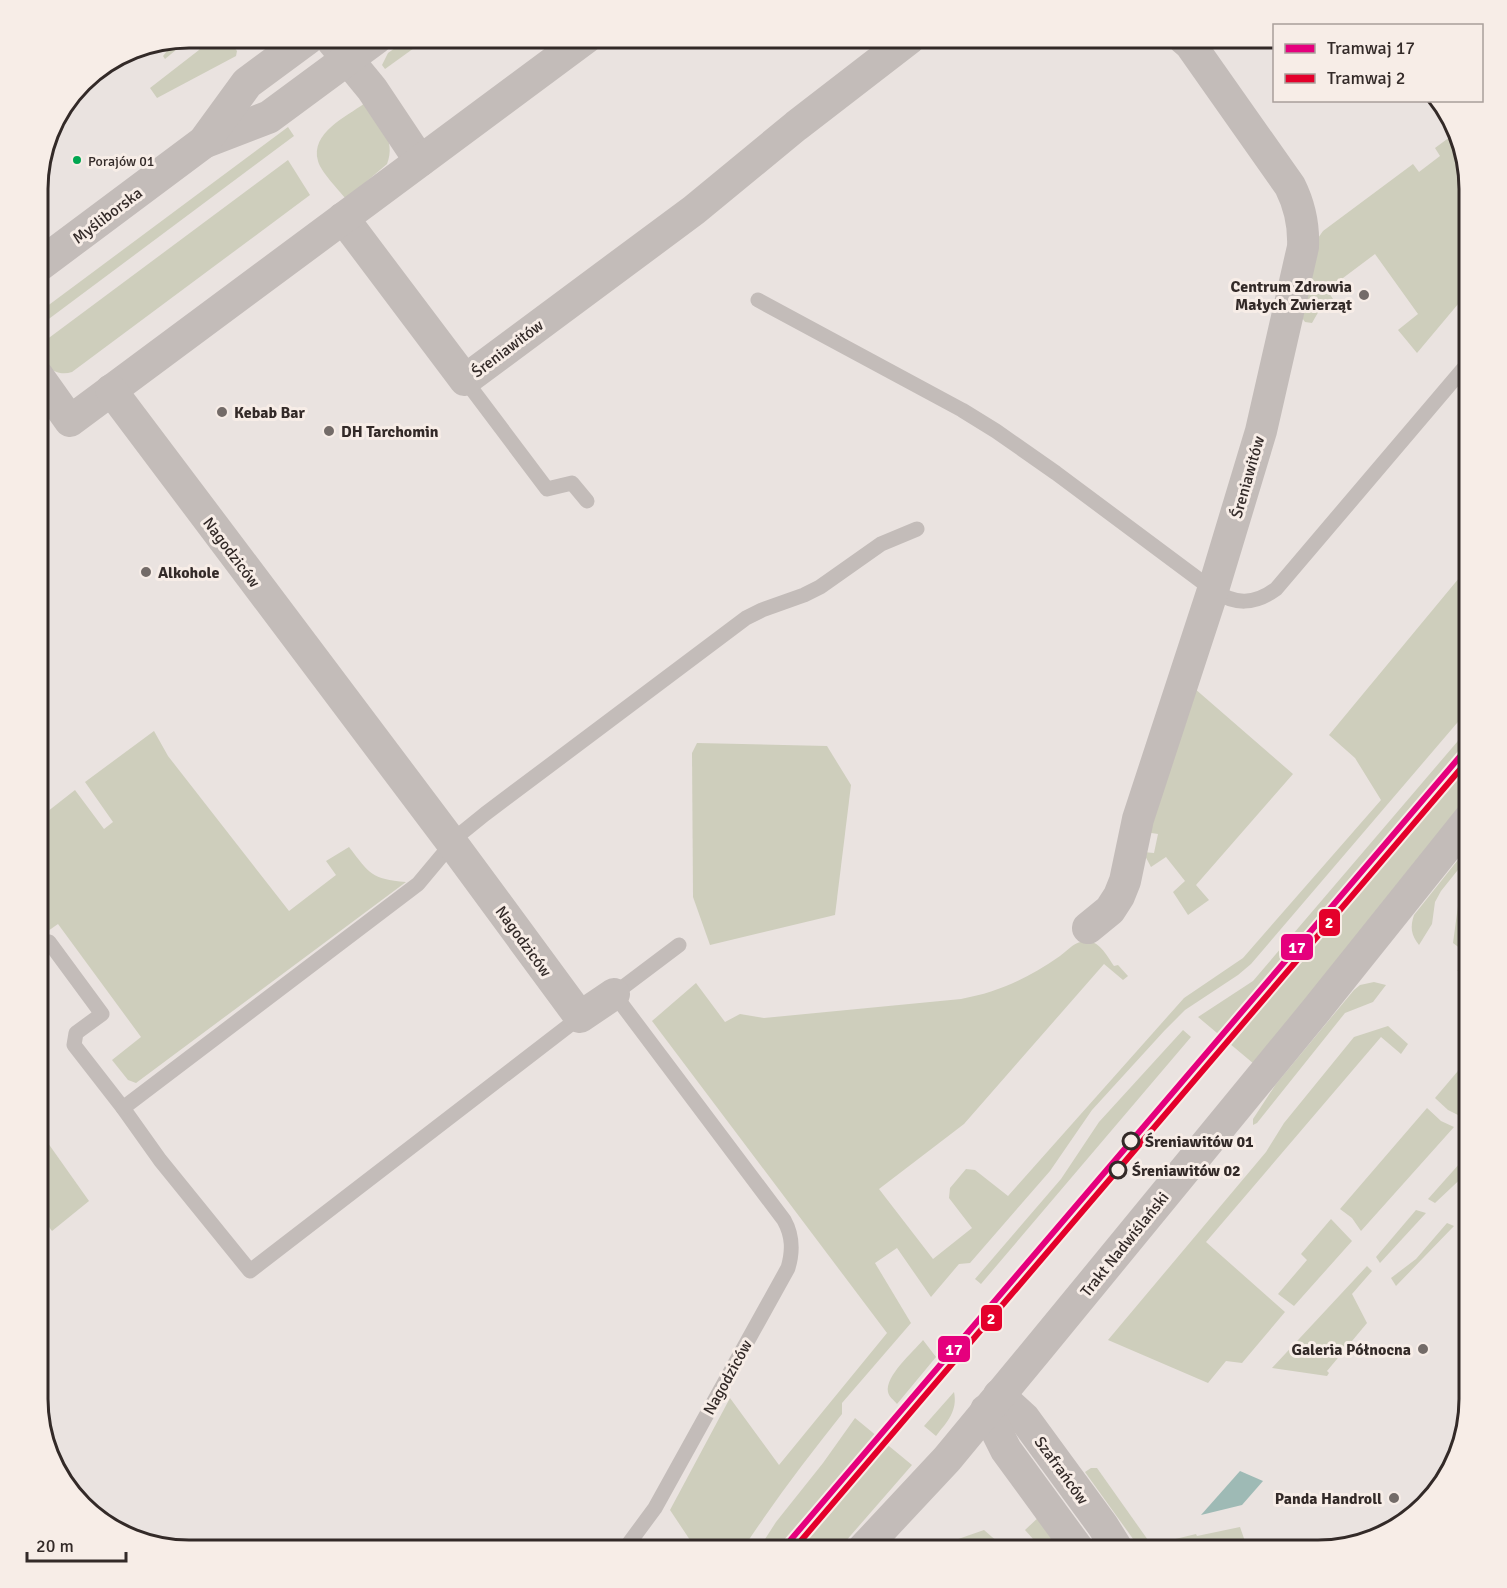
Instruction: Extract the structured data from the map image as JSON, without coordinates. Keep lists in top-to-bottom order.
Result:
{
  "streets": {
    "street": [
      "Myśliborska",
      "Śreniawitów",
      "Nagodziców",
      "Trakt Nadwiślański",
      "Szafrańców"
    ]
  },
  "crossings": [
    ["Trakt Nadwiślański", "Szafrańców"]
  ],
  "places": [
    "Porajów 01",
    "Centrum Zdrowia Małych Zwierząt",
    "Kebab Bar",
    "DH Tarchomin",
    "Alkohole",
    "Śreniawitów 01",
    "Śreniawitów 02",
    "Galeria Północna",
    "Panda Handroll"
  ],
  "lines": ["tram line 17", "tram line 2"],
  "legend": ["Tramwaj 17", "Tramwaj 2"],
  "scale_bar": "20 m"
}
